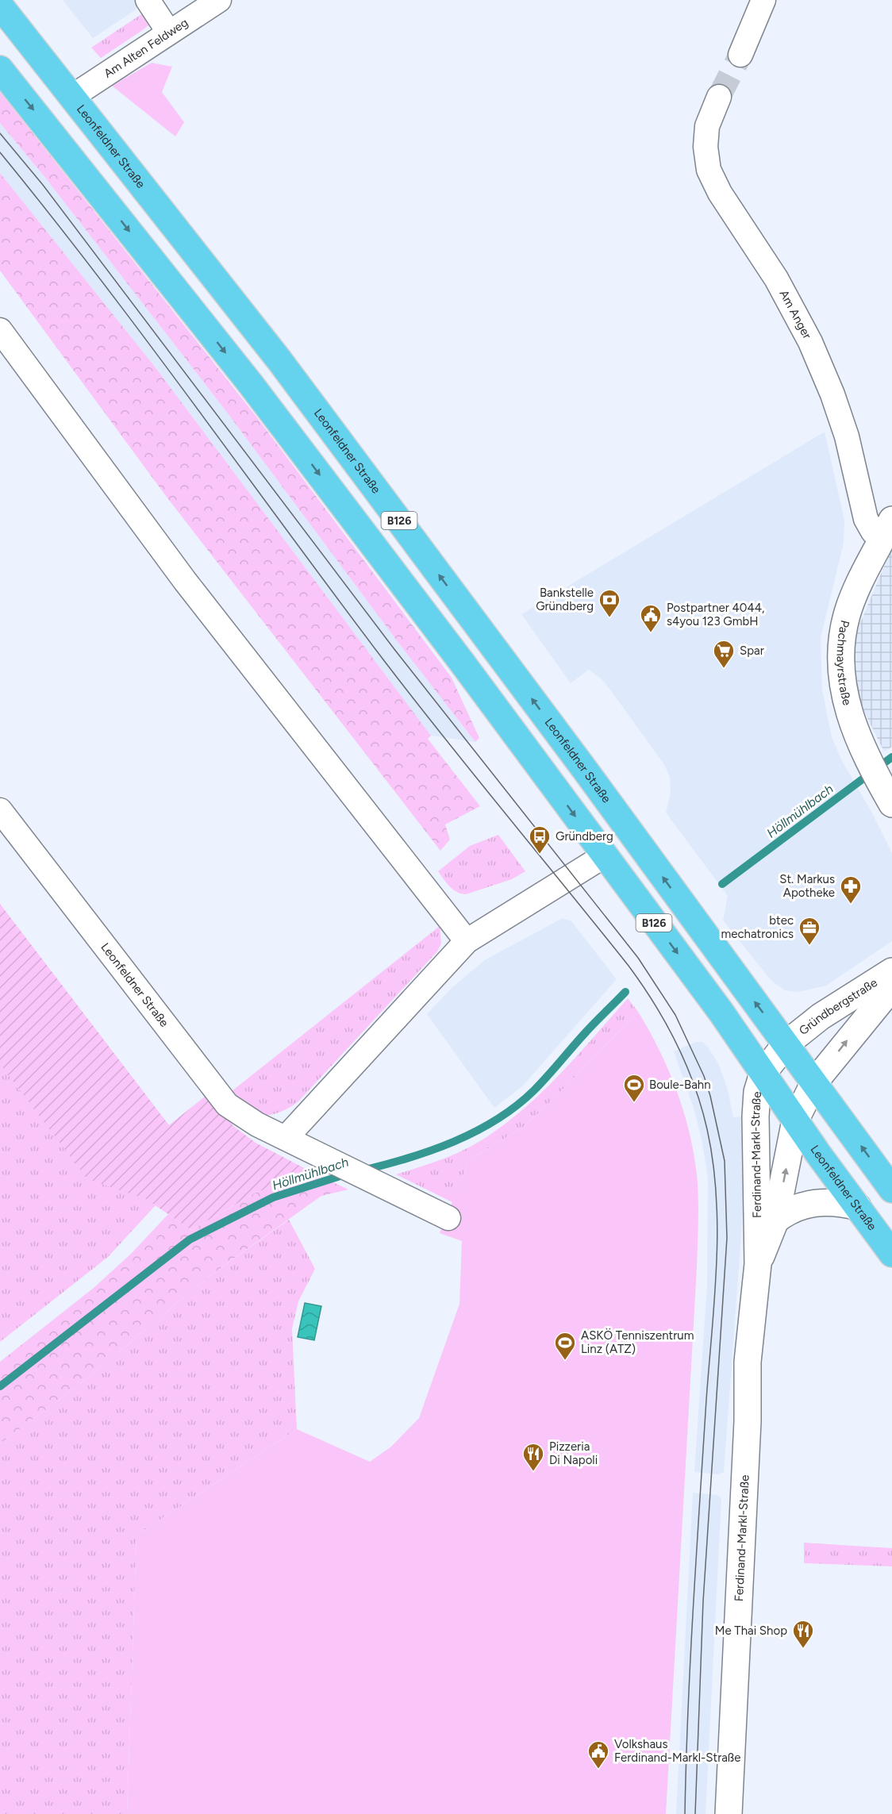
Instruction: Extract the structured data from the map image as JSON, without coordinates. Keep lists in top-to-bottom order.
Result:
{
  "streets": {
    "main road": ["Leonfeldner Straße", "B126"],
    "street": [
      "Am Alten Feldweg",
      "Am Anger",
      "Pachmayrstraße",
      "Gründbergstraße",
      "Ferdinand-Markl-Straße"
    ]
  },
  "crossings": [
    ["Am Alten Feldweg", "Leonfeldner Straße"],
    ["Leonfeldner Straße", "Gründbergstraße"],
    ["Leonfeldner Straße", "Ferdinand-Markl-Straße"],
    ["Am Anger", "Pachmayrstraße"]
  ],
  "water": ["Höllmühlbach"],
  "places": {
    "bank": ["Bankstelle Gründberg"],
    "public building": ["Postpartner 4044, s4you 123 GmbH", "Volkshaus Ferdinand-Markl-Straße"],
    "supermarket": ["Spar"],
    "bus stop": ["Gründberg"],
    "pharmacy": ["St. Markus Apotheke"],
    "office": ["btec mechatronics"],
    "sports": ["Boule-Bahn", "ASKÖ Tenniszentrum Linz (ATZ)"],
    "restaurant": ["Pizzeria Di Napoli", "Me Thai Shop"]
  }
}
